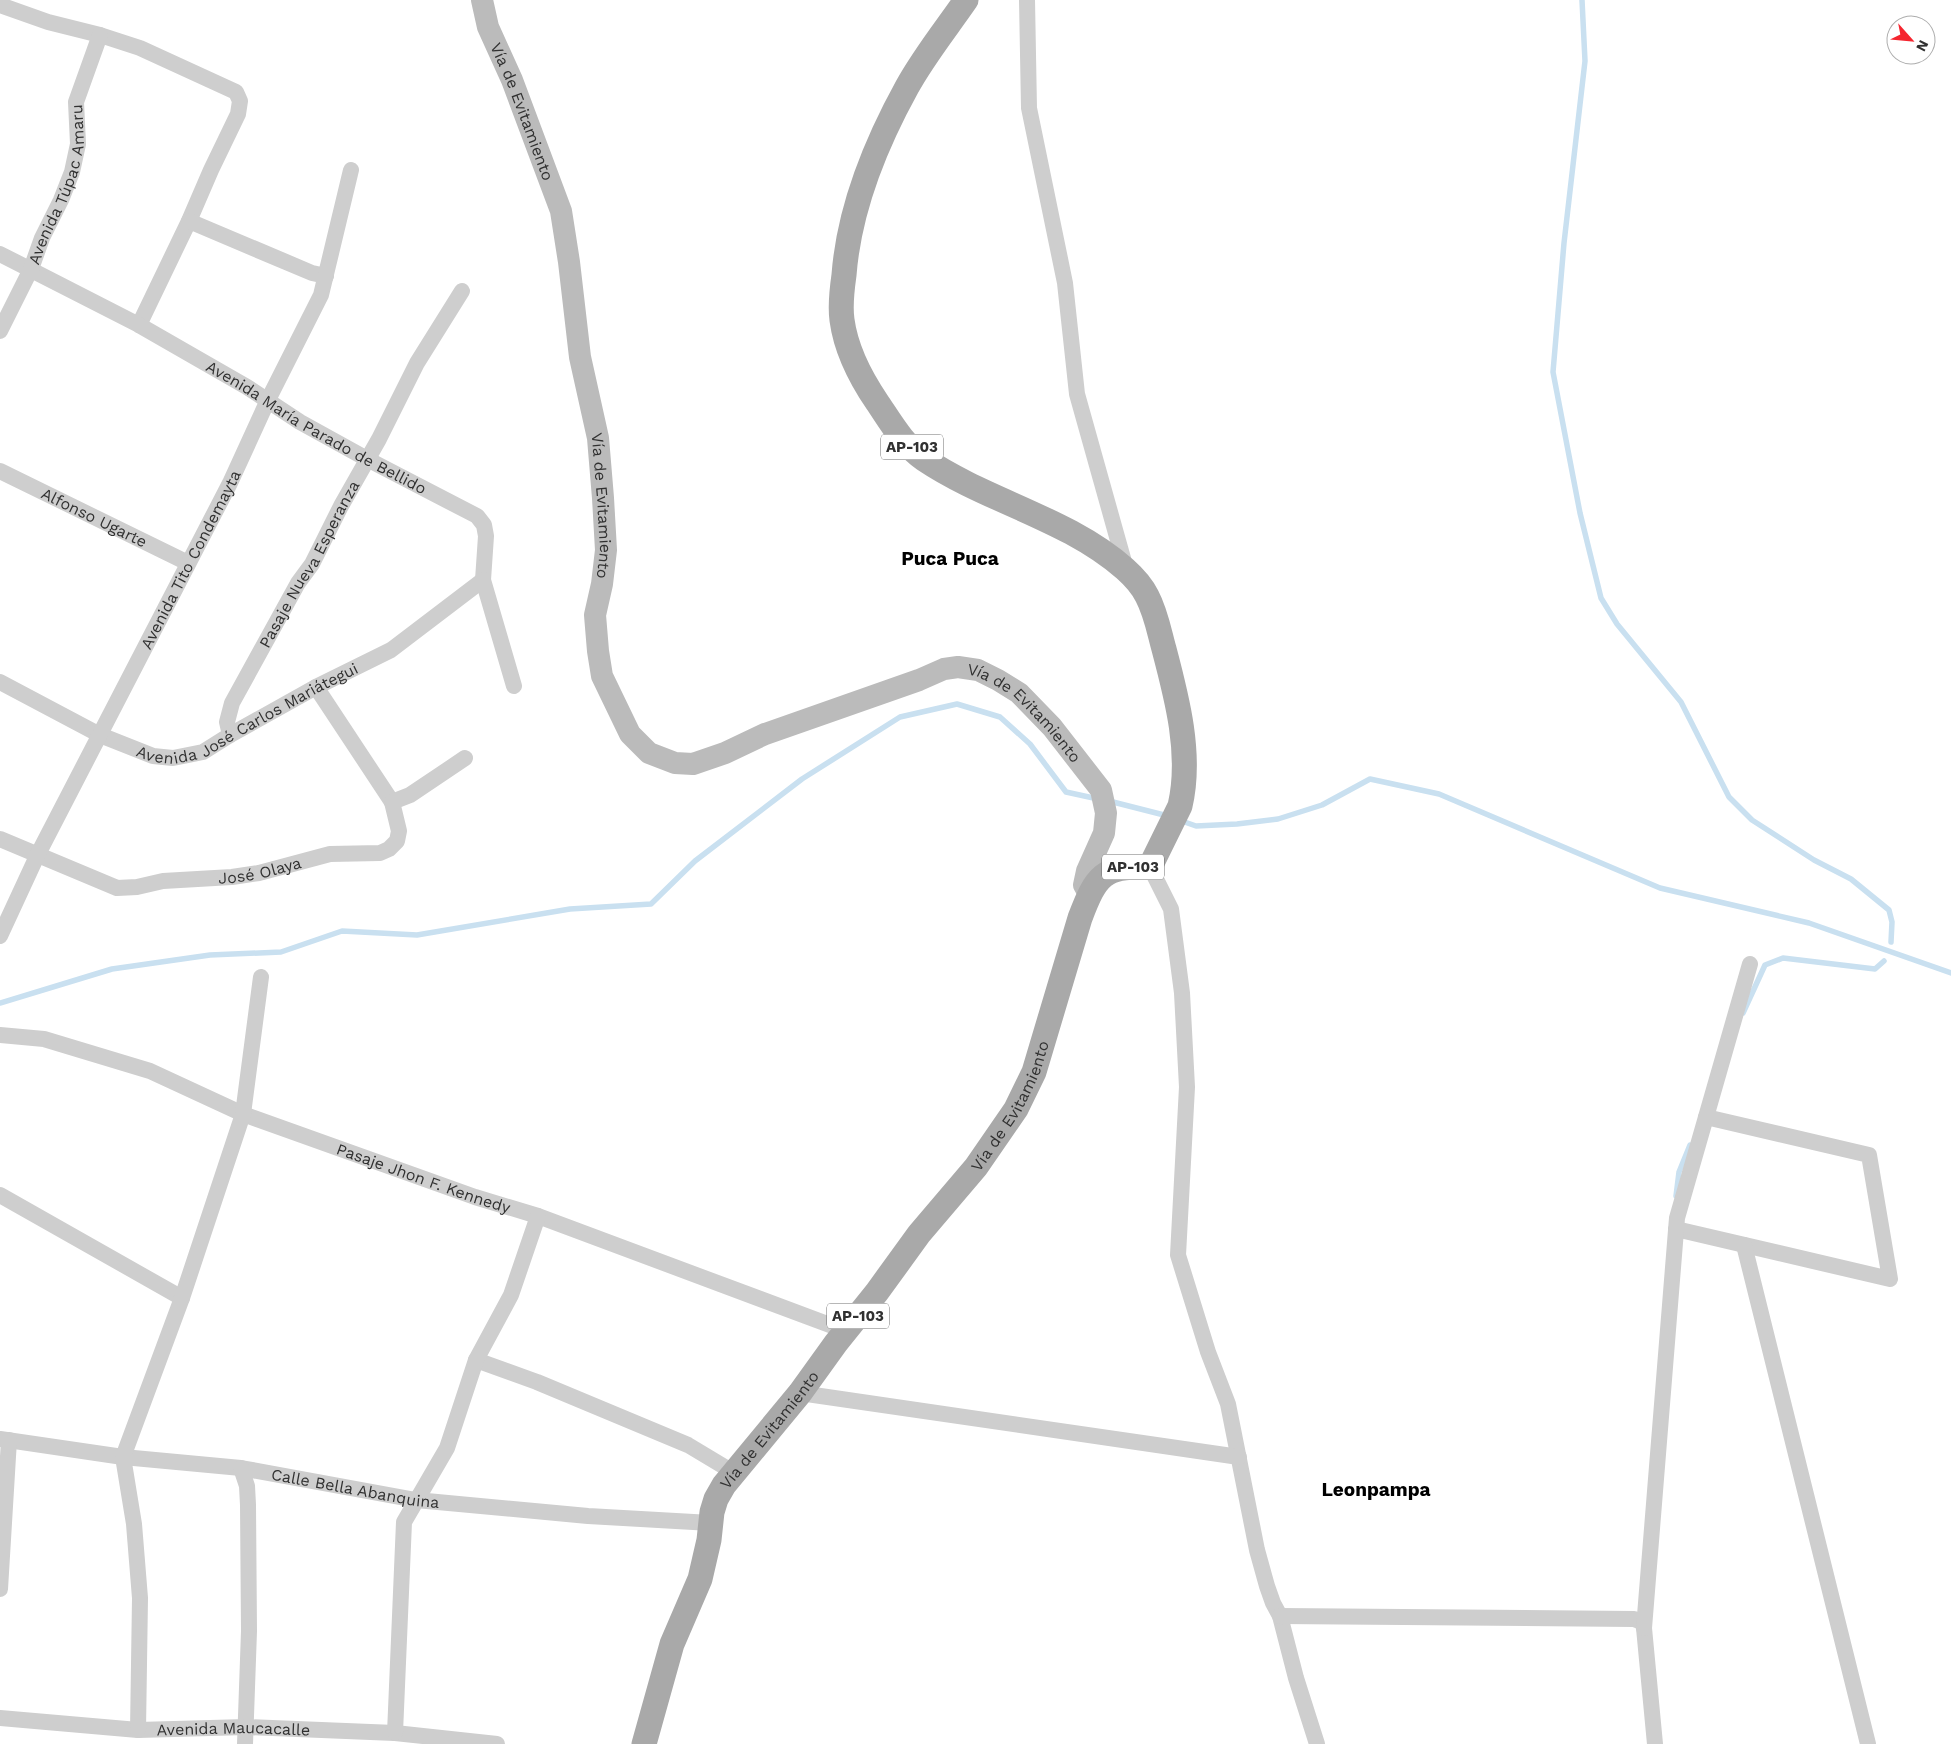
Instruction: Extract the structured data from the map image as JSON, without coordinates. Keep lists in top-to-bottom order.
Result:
{
  "streets": {
    "main road": ["Vía de Evitamiento", "AP-103"],
    "street": [
      "Avenida Túpac Amaru",
      "Avenida María Parado de Bellido",
      "Alfonso Ugarte",
      "Avenida Tito Condemayta",
      "Pasaje Nueva Esperanza",
      "Avenida José Carlos Mariátegui",
      "José Olaya",
      "Pasaje Jhon F. Kennedy",
      "Calle Bella Abanquina",
      "Avenida Maucacalle"
    ]
  },
  "crossings": [
    ["Vía de Evitamiento", "AP-103"],
    ["Vía de Evitamiento", "Pasaje Jhon F. Kennedy"],
    ["Vía de Evitamiento", "Calle Bella Abanquina"],
    ["Avenida Túpac Amaru", "Avenida María Parado de Bellido"],
    ["Avenida María Parado de Bellido", "Avenida Tito Condemayta"],
    ["Avenida María Parado de Bellido", "Pasaje Nueva Esperanza"],
    ["Avenida María Parado de Bellido", "Avenida José Carlos Mariátegui"],
    ["Alfonso Ugarte", "Avenida Tito Condemayta"],
    ["Avenida Tito Condemayta", "Avenida José Carlos Mariátegui"],
    ["Avenida Tito Condemayta", "José Olaya"],
    ["Pasaje Nueva Esperanza", "Avenida José Carlos Mariátegui"]
  ],
  "districts": ["Puca Puca", "Leonpampa"],
  "north": "bottom right"
}
